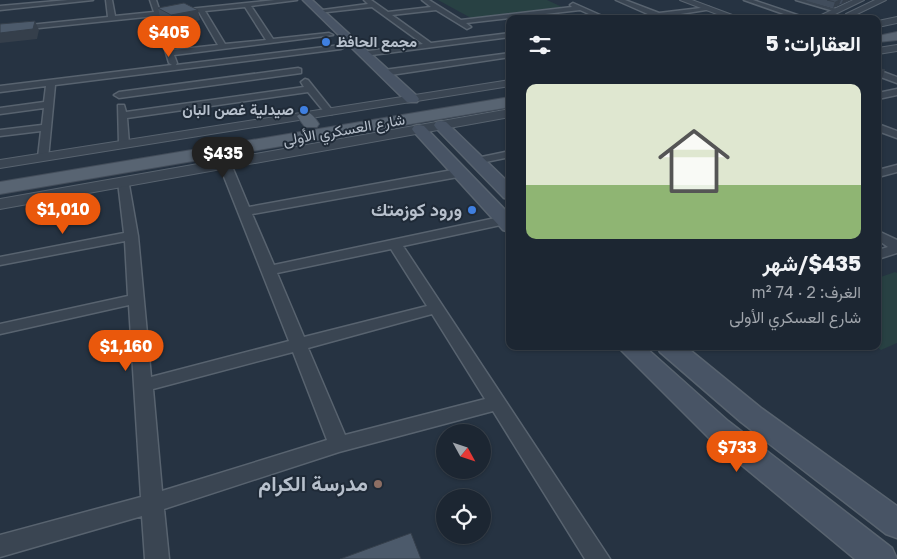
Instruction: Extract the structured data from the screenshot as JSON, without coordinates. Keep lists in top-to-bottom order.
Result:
{
  "streets": {
    "main road": ["شارع العسكري الأولى"]
  },
  "places": [
    "مجمع الحافظ",
    "صيدلية غصن البان",
    "ورود كوزمتك",
    "مدرسة الكرام"
  ],
  "north": "bottom right",
  "page": {
    "heading": "العقارات: 5",
    "price": [
      "$405",
      "$435",
      "$1,010",
      "$1,160",
      "$733"
    ],
    "list": [
      {
        "name": "$435/شهر",
        "note": "الغرف: 2 · 74 m² · شارع العسكري الأولى"
      }
    ]
  }
}
